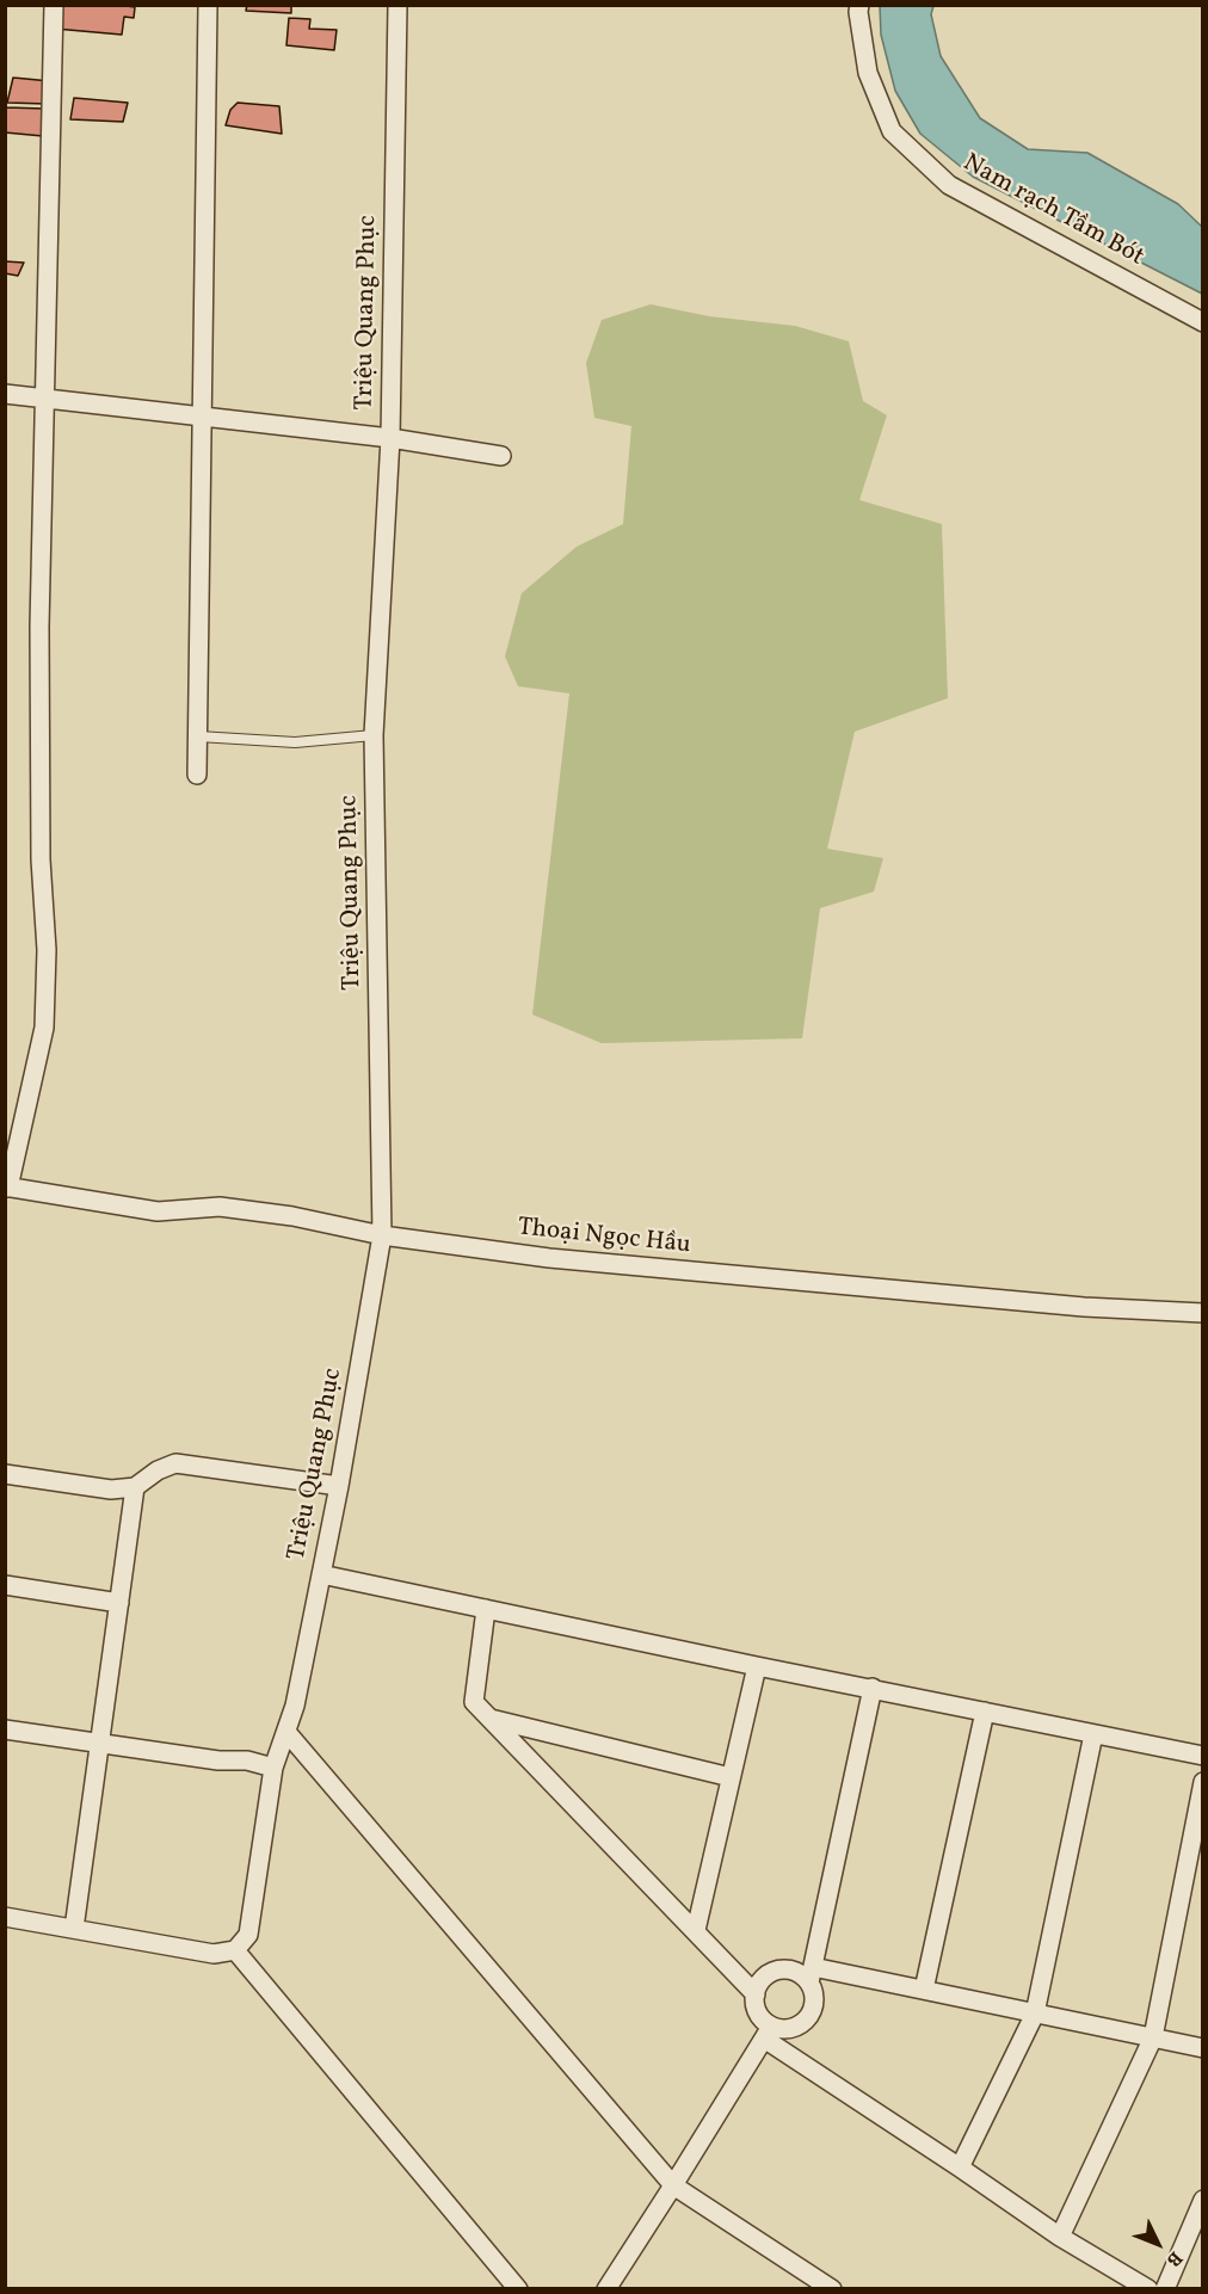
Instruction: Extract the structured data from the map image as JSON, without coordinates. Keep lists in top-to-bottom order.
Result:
{
  "streets": {
    "street": ["Nam rạch Tầm Bót", "Triệu Quang Phục", "Thoại Ngọc Hầu"]
  },
  "crossings": [
    ["Triệu Quang Phục", "Thoại Ngọc Hầu"]
  ],
  "north": "bottom right"
}
